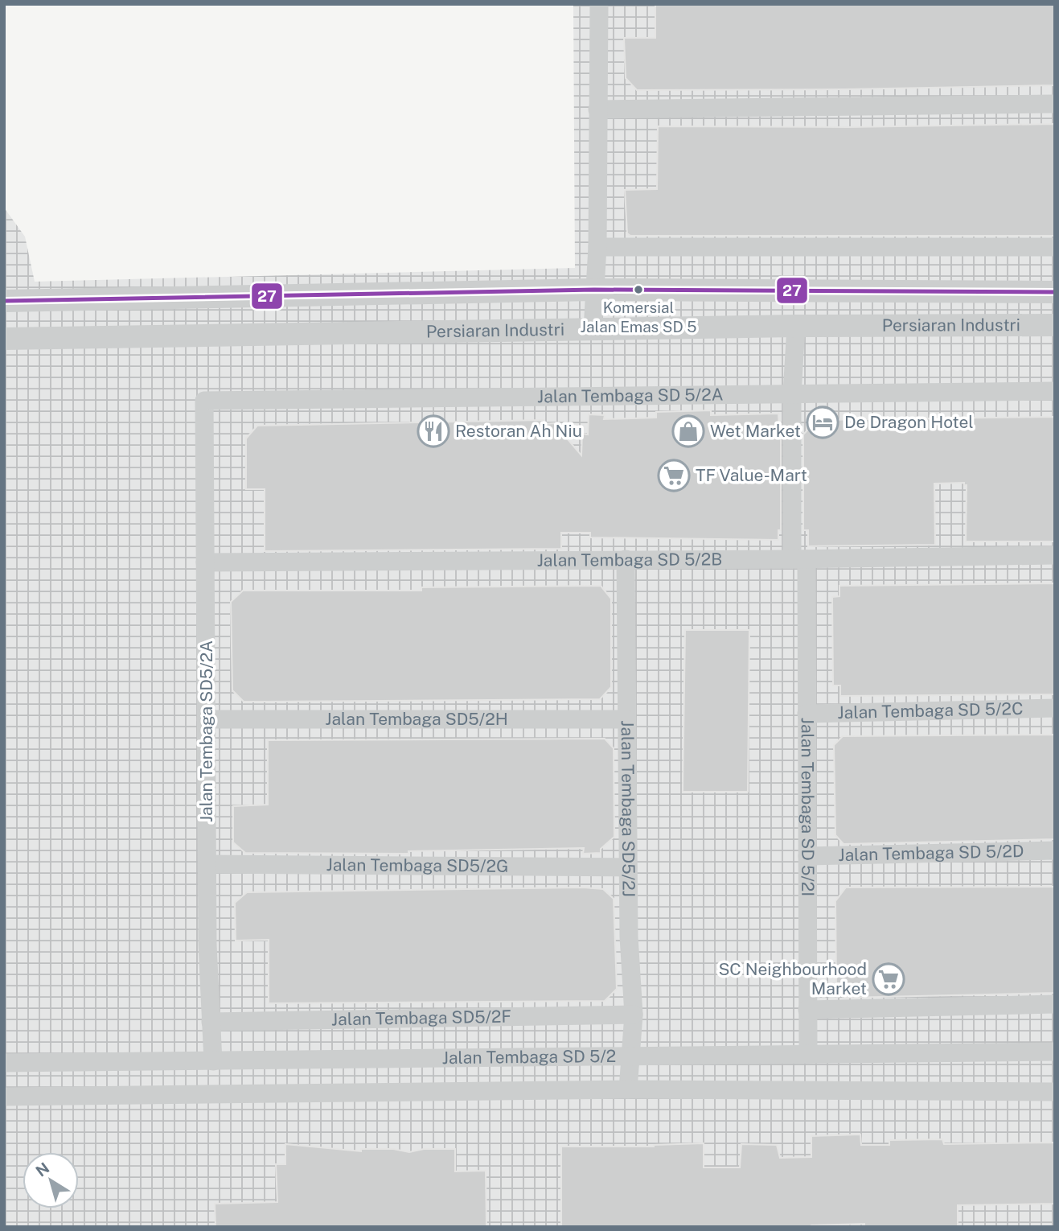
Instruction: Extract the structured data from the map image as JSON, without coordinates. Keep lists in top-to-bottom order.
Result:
{
  "streets": {
    "street": [
      "Persiaran Industri",
      "Jalan Tembaga SD 5/2A",
      "Jalan Tembaga SD 5/2B",
      "Jalan Tembaga SD 5/2C",
      "Jalan Tembaga SD5/2H",
      "Jalan Tembaga SD5/2A",
      "Jalan Tembaga SD 5/2I",
      "Jalan Tembaga SD5/2J",
      "Jalan Tembaga SD 5/2D",
      "Jalan Tembaga SD5/2G",
      "Jalan Tembaga SD5/2F",
      "Jalan Tembaga SD 5/2"
    ]
  },
  "crossings": [
    ["Persiaran Industri", "Jalan Tembaga SD 5/2I"],
    ["Jalan Tembaga SD 5/2A", "Jalan Tembaga SD5/2A"],
    ["Jalan Tembaga SD 5/2A", "Jalan Tembaga SD 5/2I"],
    ["Jalan Tembaga SD 5/2B", "Jalan Tembaga SD5/2A"],
    ["Jalan Tembaga SD 5/2B", "Jalan Tembaga SD 5/2I"],
    ["Jalan Tembaga SD 5/2B", "Jalan Tembaga SD5/2J"],
    ["Jalan Tembaga SD 5/2C", "Jalan Tembaga SD 5/2I"],
    ["Jalan Tembaga SD5/2H", "Jalan Tembaga SD5/2A"],
    ["Jalan Tembaga SD5/2H", "Jalan Tembaga SD5/2J"],
    ["Jalan Tembaga SD5/2A", "Jalan Tembaga SD5/2G"],
    ["Jalan Tembaga SD5/2A", "Jalan Tembaga SD5/2F"],
    ["Jalan Tembaga SD5/2A", "Jalan Tembaga SD 5/2"],
    ["Jalan Tembaga SD 5/2I", "Jalan Tembaga SD 5/2D"],
    ["Jalan Tembaga SD 5/2I", "Jalan Tembaga SD 5/2"],
    ["Jalan Tembaga SD5/2J", "Jalan Tembaga SD5/2G"],
    ["Jalan Tembaga SD5/2J", "Jalan Tembaga SD5/2F"],
    ["Jalan Tembaga SD5/2J", "Jalan Tembaga SD 5/2"]
  ],
  "places": {
    "other": ["Komersial Jalan Emas SD 5"],
    "hotel": ["De Dragon Hotel"],
    "restaurant": ["Restoran Ah Niu"],
    "shop": ["Wet Market"],
    "supermarket": ["TF Value-Mart", "SC Neighbourhood Market"]
  },
  "lines": ["transit line 27"],
  "north": "top left"
}
